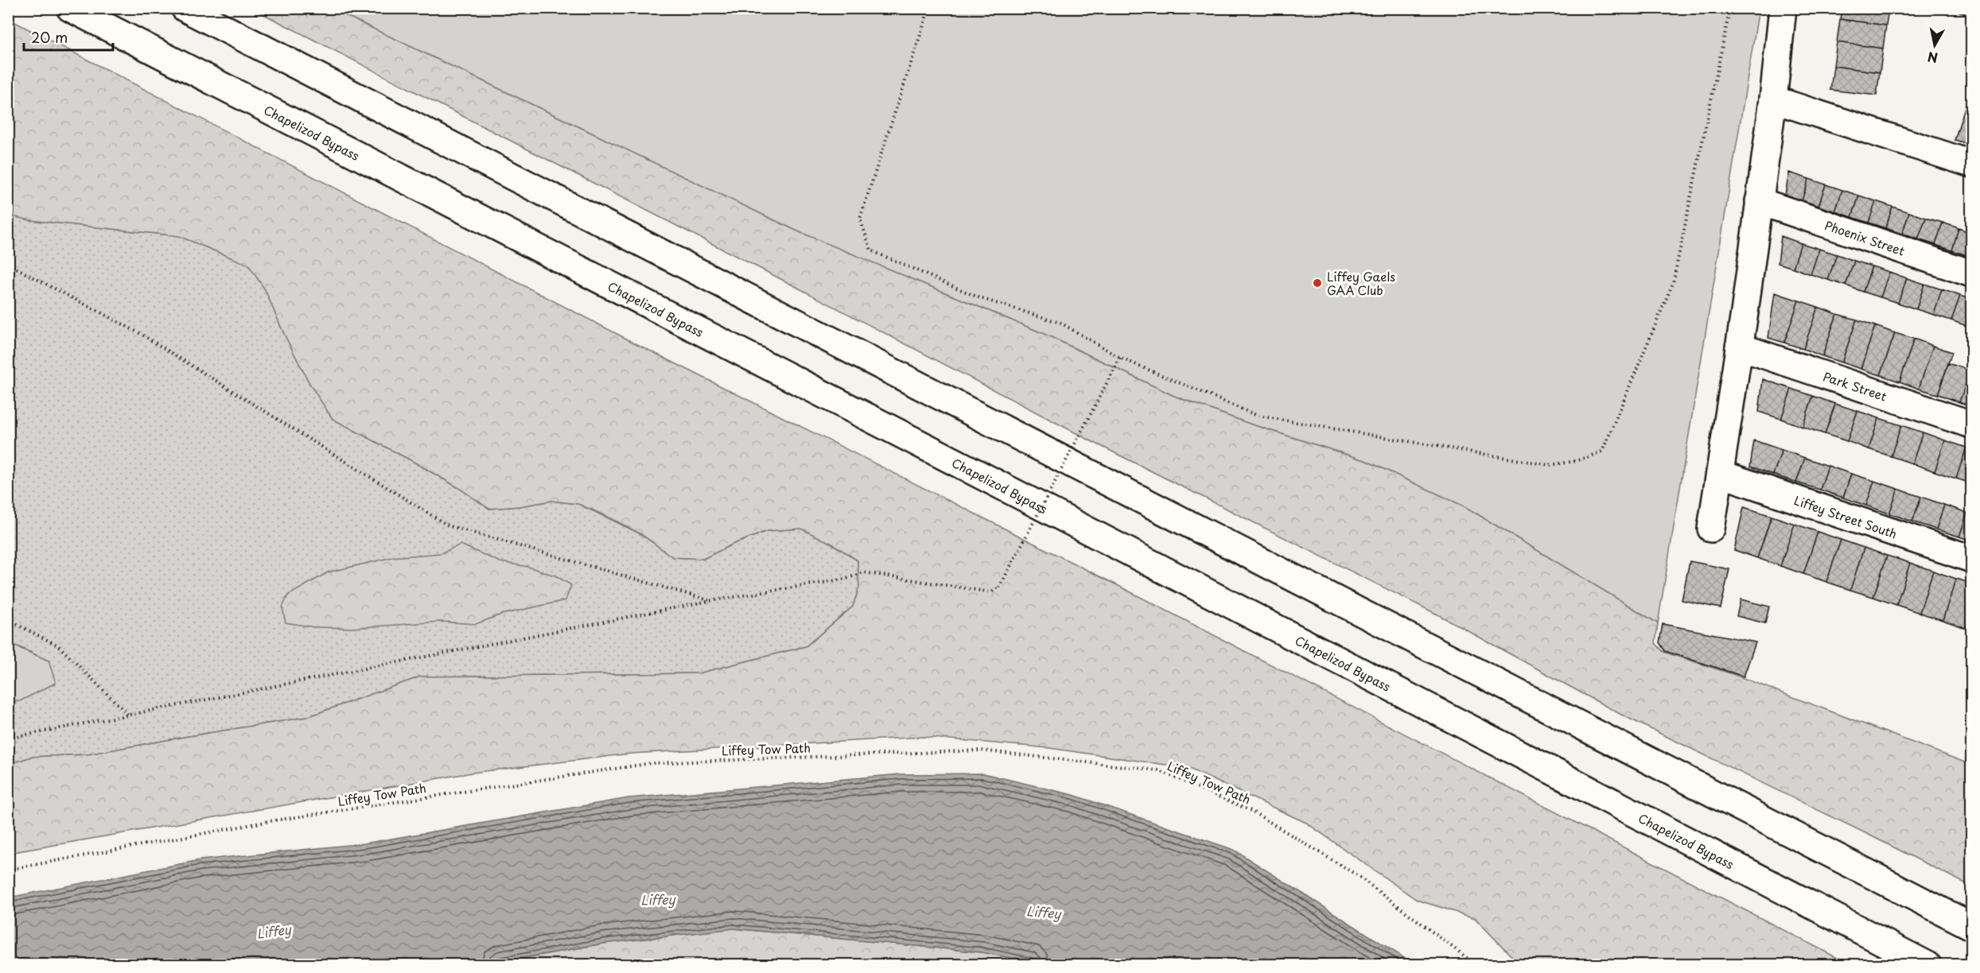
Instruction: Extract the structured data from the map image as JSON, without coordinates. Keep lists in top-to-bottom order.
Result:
{
  "streets": {
    "main road": [
      "Chapelizod Bypass",
      "Phoenix Street",
      "Park Street",
      "Liffey Street South"
    ],
    "path": ["Liffey Tow Path"]
  },
  "water": ["Liffey"],
  "places": ["Liffey Gaels GAA Club"],
  "scale_bar": "20 m",
  "north": "bottom"
}
